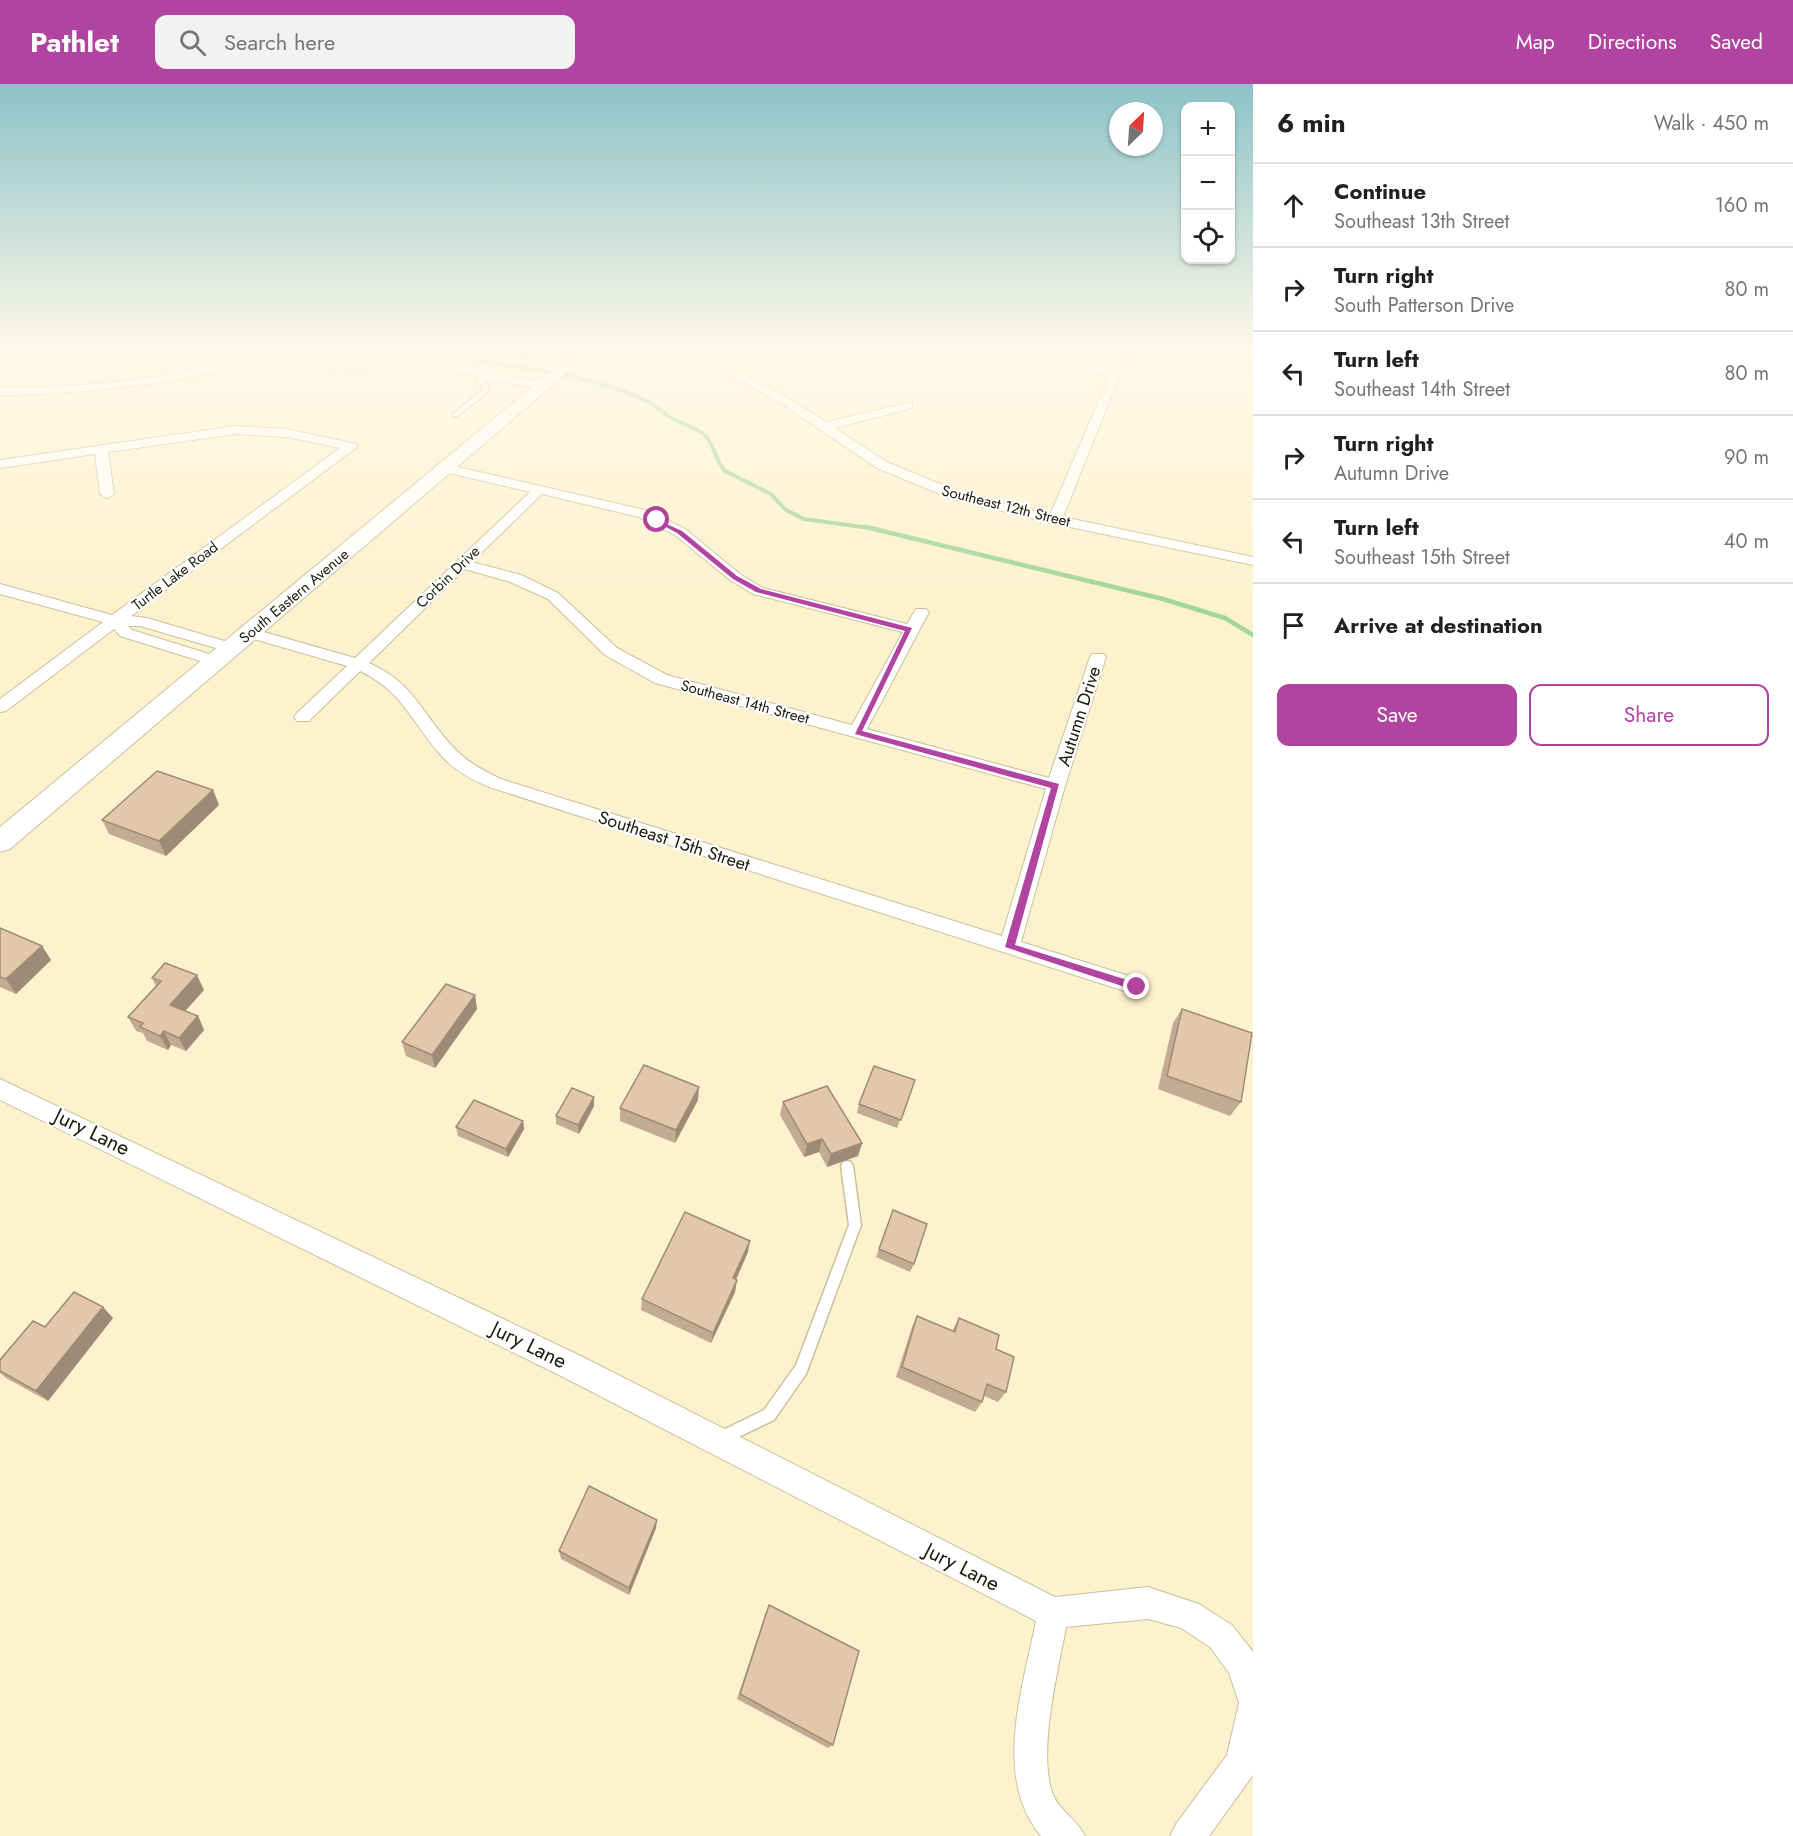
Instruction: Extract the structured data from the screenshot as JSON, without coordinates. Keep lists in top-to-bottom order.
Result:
{
  "streets": {
    "main road": ["South Eastern Avenue"],
    "street": [
      "Southeast 12th Street",
      "Turtle Lake Road",
      "Corbin Drive",
      "Southeast 14th Street",
      "Autumn Drive",
      "Southeast 15th Street",
      "Jury Lane"
    ]
  },
  "crossings": [
    ["Corbin Drive", "Southeast 14th Street"],
    ["Corbin Drive", "Southeast 15th Street"],
    ["South Eastern Avenue", "Southeast 15th Street"],
    ["Southeast 14th Street", "Autumn Drive"],
    ["Autumn Drive", "Southeast 15th Street"]
  ],
  "north": "top right",
  "page": {
    "header": "Pathlet",
    "search": "Search here",
    "nav": ["Map", "Directions", "Saved"],
    "heading": ["6 min", "Walk · 450 m"],
    "map_buttons": ["+", "−"],
    "list": [
      ["Continue", "Southeast 13th Street", "160 m"],
      ["Turn right", "South Patterson Drive", "80 m"],
      ["Turn left", "Southeast 14th Street", "80 m"],
      ["Turn right", "Autumn Drive", "90 m"],
      ["Turn left", "Southeast 15th Street", "40 m"],
      "Arrive at destination"
    ],
    "buttons": ["Save", "Share"]
  }
}
